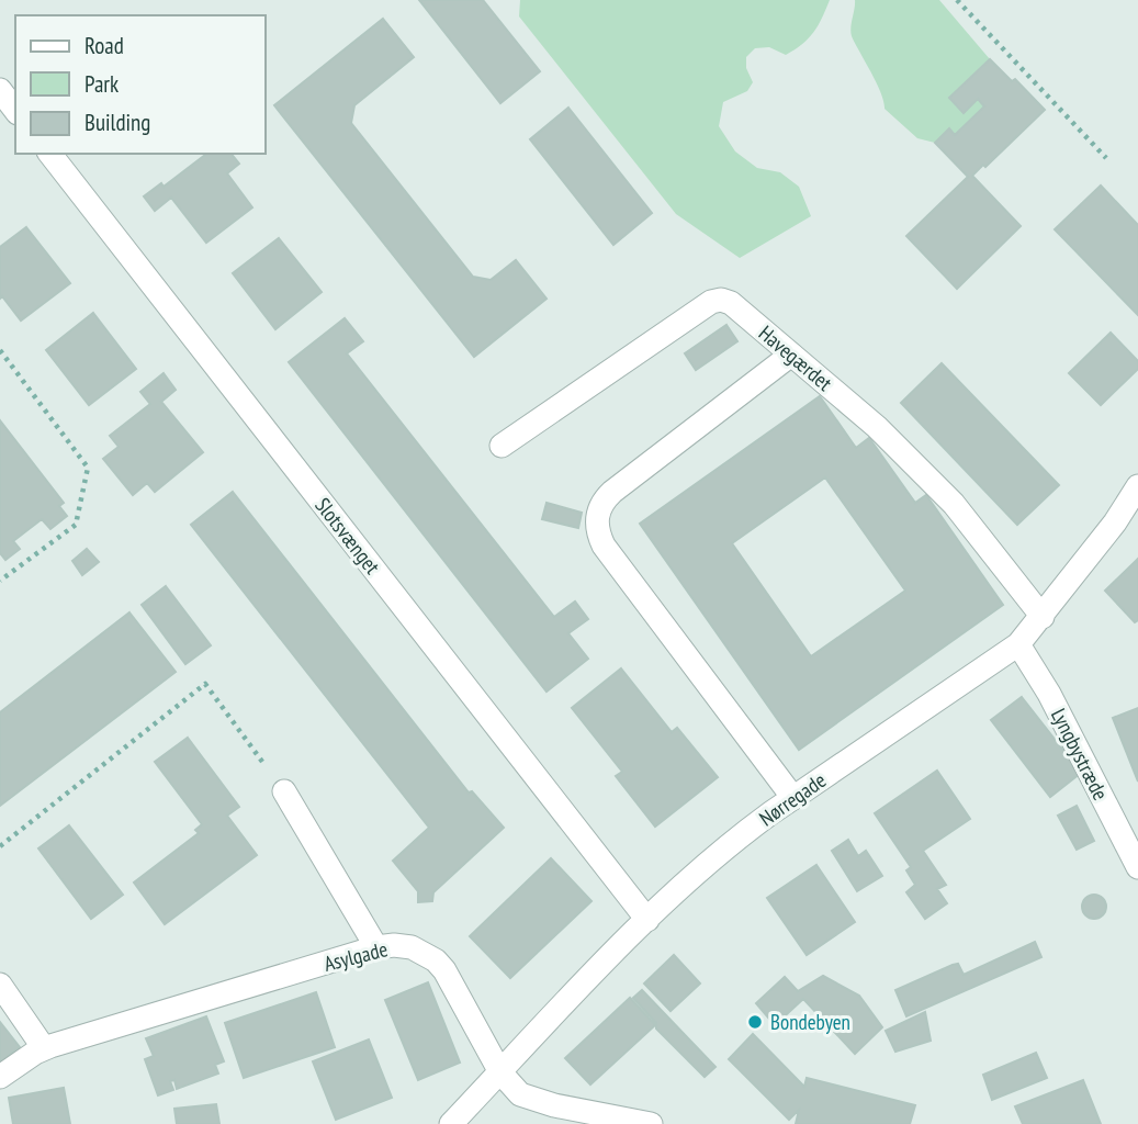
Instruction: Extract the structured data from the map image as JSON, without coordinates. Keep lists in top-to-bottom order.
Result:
{
  "streets": {
    "street": [
      "Havegærdet",
      "Slotsvænget",
      "Lyngbystræde",
      "Nørregade",
      "Asylgade"
    ]
  },
  "crossings": [
    ["Havegærdet", "Nørregade"],
    ["Slotsvænget", "Nørregade"],
    ["Lyngbystræde", "Nørregade"],
    ["Nørregade", "Asylgade"]
  ],
  "places": ["Bondebyen"],
  "legend": ["Road", "Park", "Building"]
}
